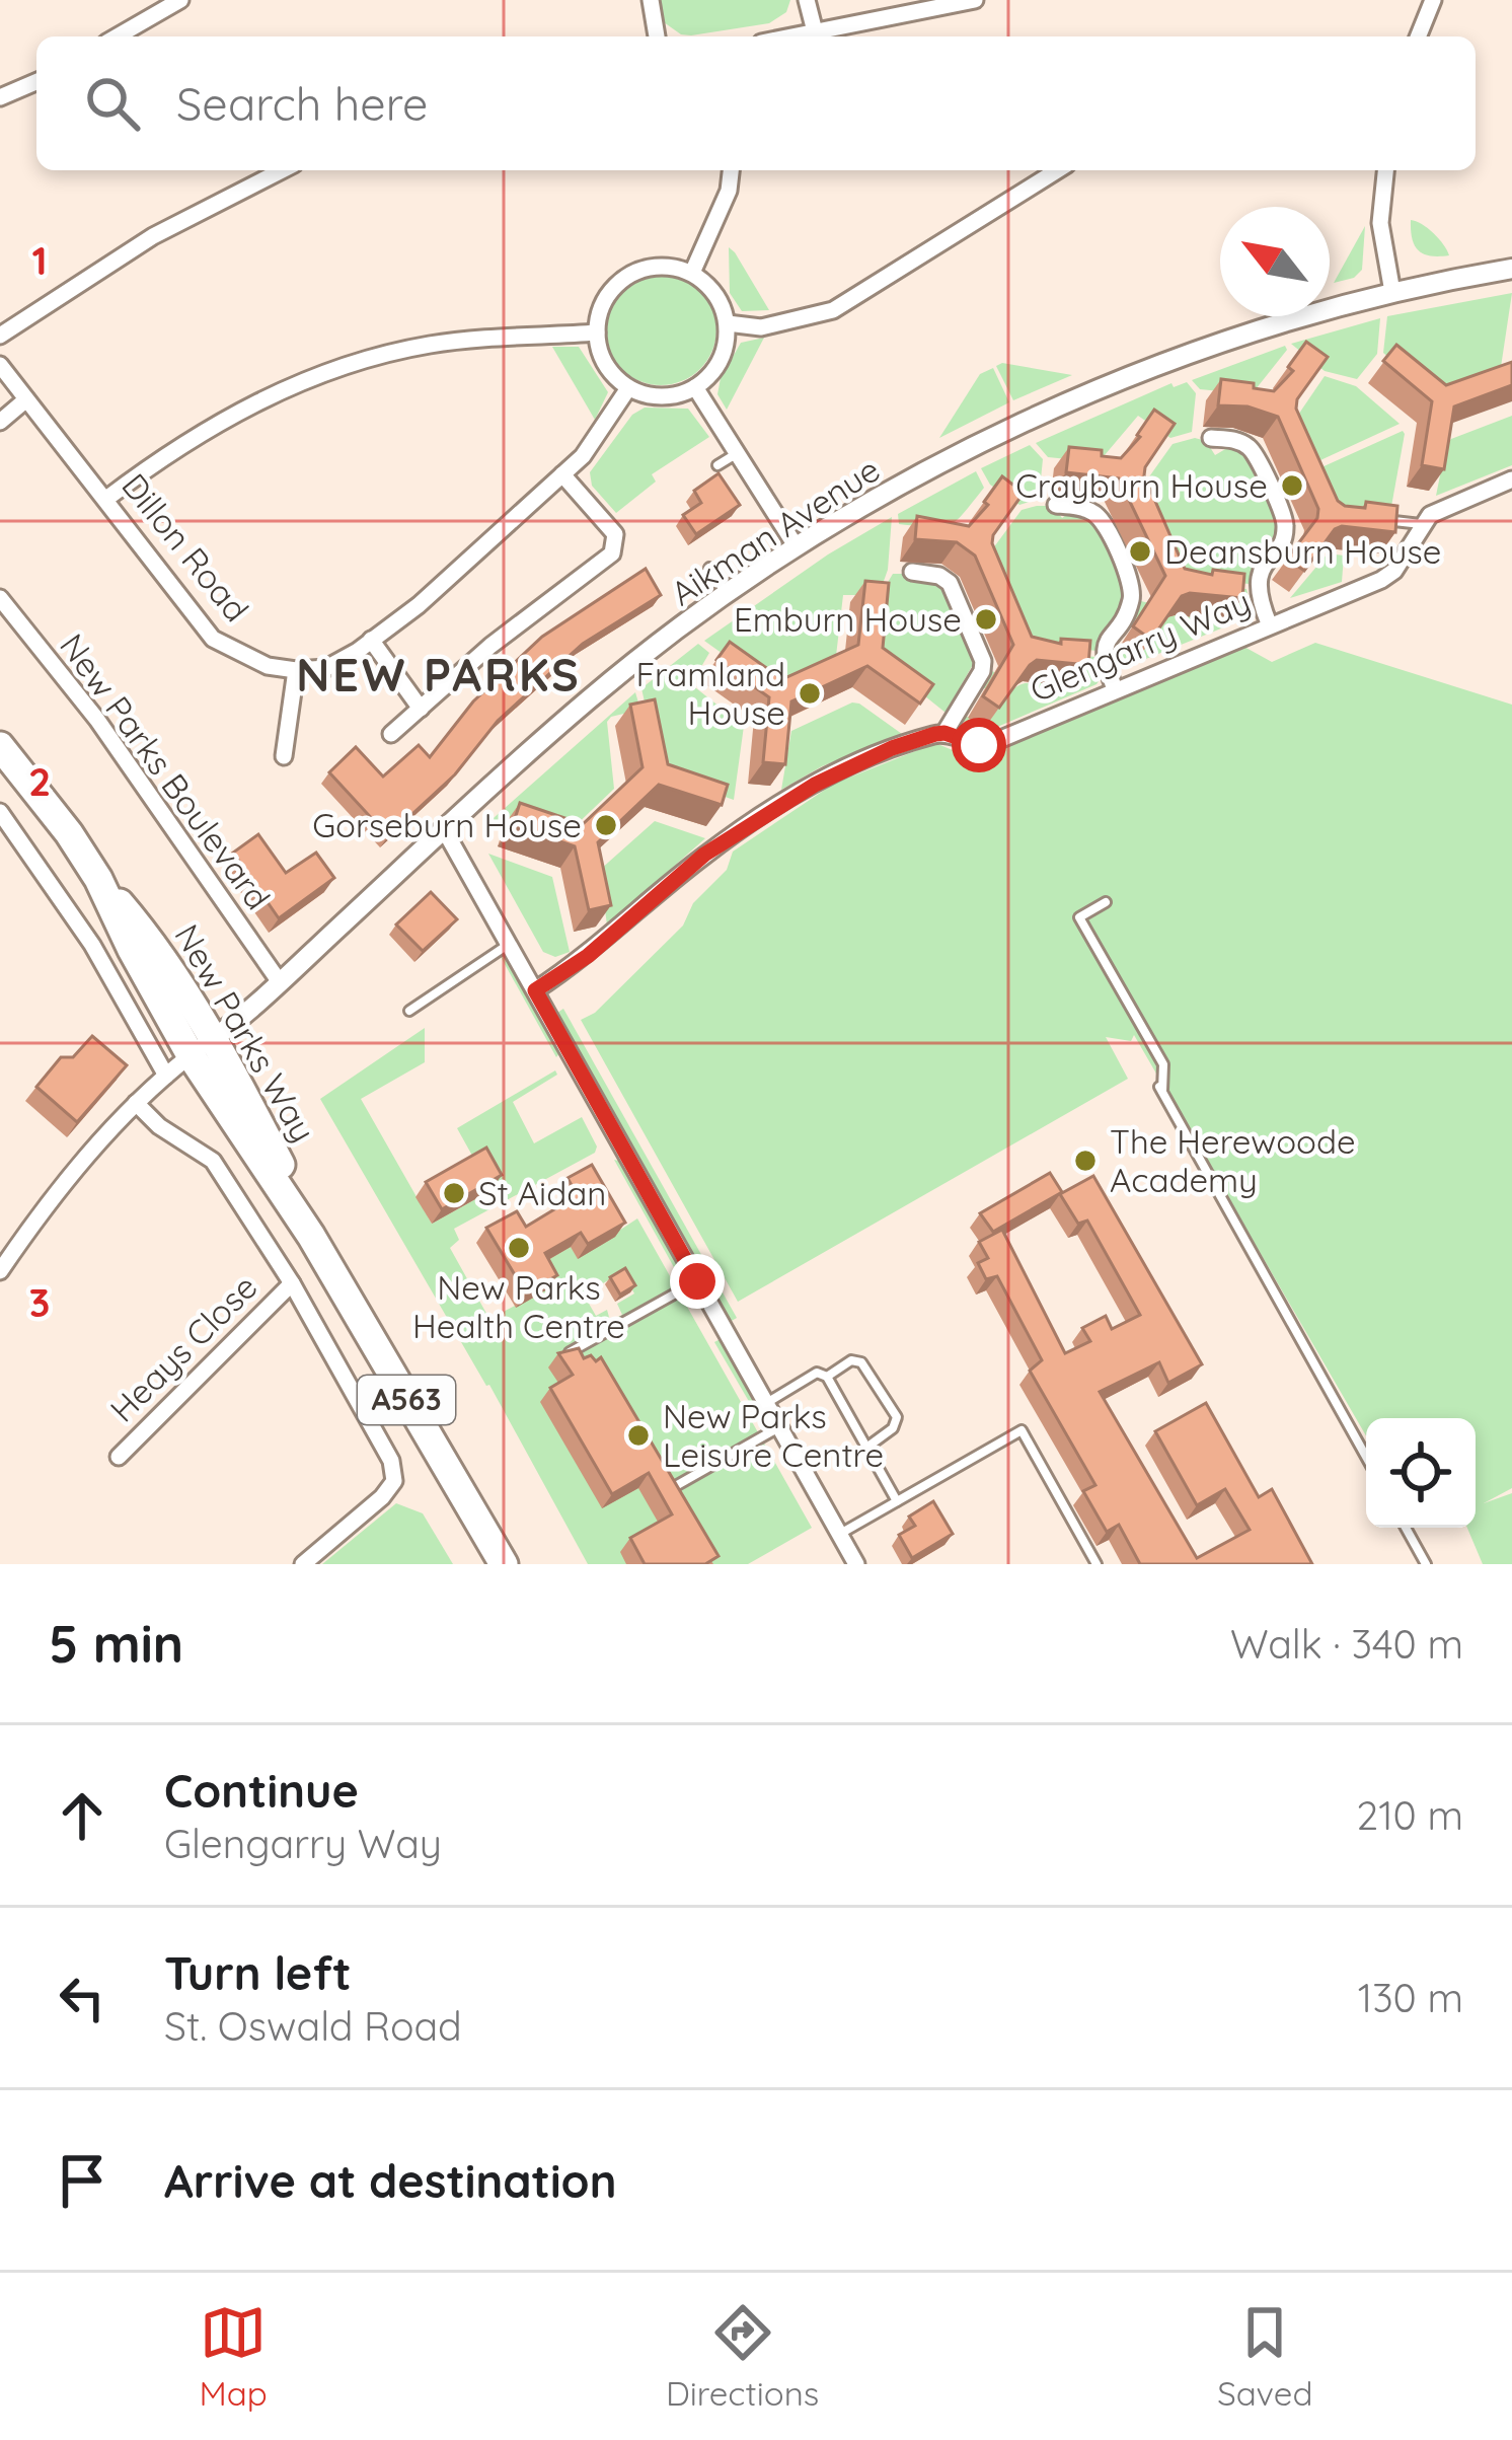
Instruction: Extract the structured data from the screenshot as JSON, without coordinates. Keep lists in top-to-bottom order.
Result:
{
  "streets": {
    "highway": ["New Parks Way", "A563"],
    "street": [
      "Aikman Avenue",
      "Dillon Road",
      "Glengarry Way",
      "New Parks Boulevard",
      "Heays Close"
    ]
  },
  "crossings": [
    ["Aikman Avenue", "New Parks Boulevard"],
    ["Aikman Avenue", "New Parks Way"]
  ],
  "districts": ["NEW PARKS"],
  "places": [
    "Crayburn House",
    "Deansburn House",
    "Emburn House",
    "Framland House",
    "Gorseburn House",
    "The Herewoode Academy",
    "St Aidan",
    "New Parks Health Centre",
    "New Parks Leisure Centre"
  ],
  "north": "top left",
  "page": {
    "search": "Search here",
    "heading": ["5 min", "Walk · 340 m"],
    "list": [
      ["Continue", "Glengarry Way", "210 m"],
      ["Turn left", "St. Oswald Road", "130 m"],
      "Arrive at destination"
    ],
    "nav": ["Map", "Directions", "Saved"]
  },
  "grid": {
    "rows": ["1", "2", "3"]
  }
}
